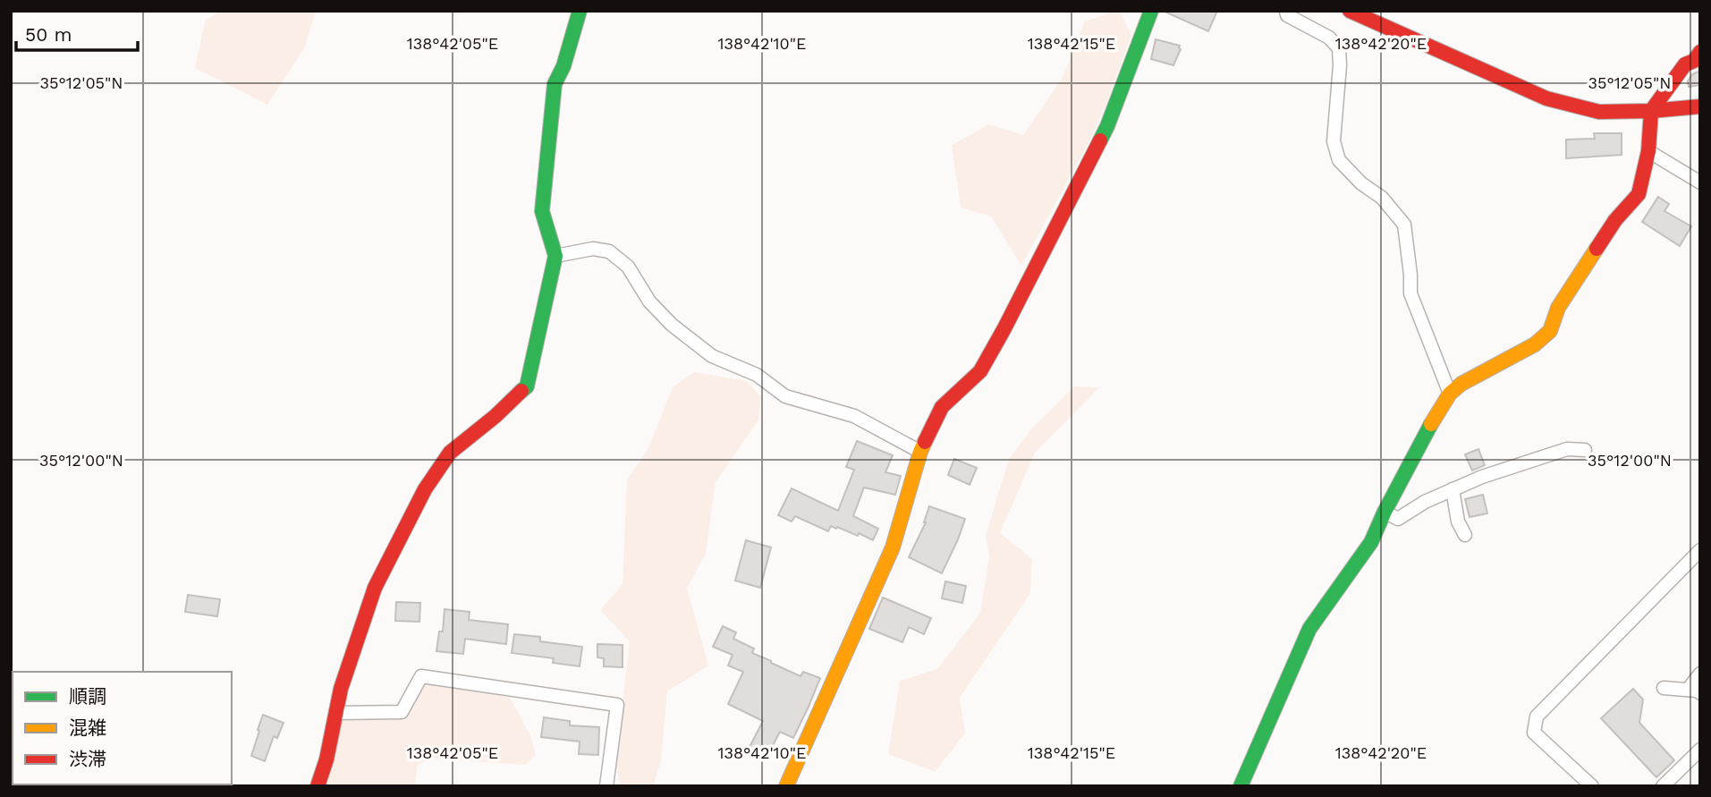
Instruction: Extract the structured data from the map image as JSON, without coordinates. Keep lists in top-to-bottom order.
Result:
{
  "legend": ["順調", "混雑", "渋滞"],
  "scale_bar": "50 m",
  "coordinates": [
    "138°42'05\"E",
    "138°42'10\"E",
    "138°42'15\"E",
    "138°42'20\"E",
    "35°12'05\"N",
    "35°12'00\"N"
  ]
}
